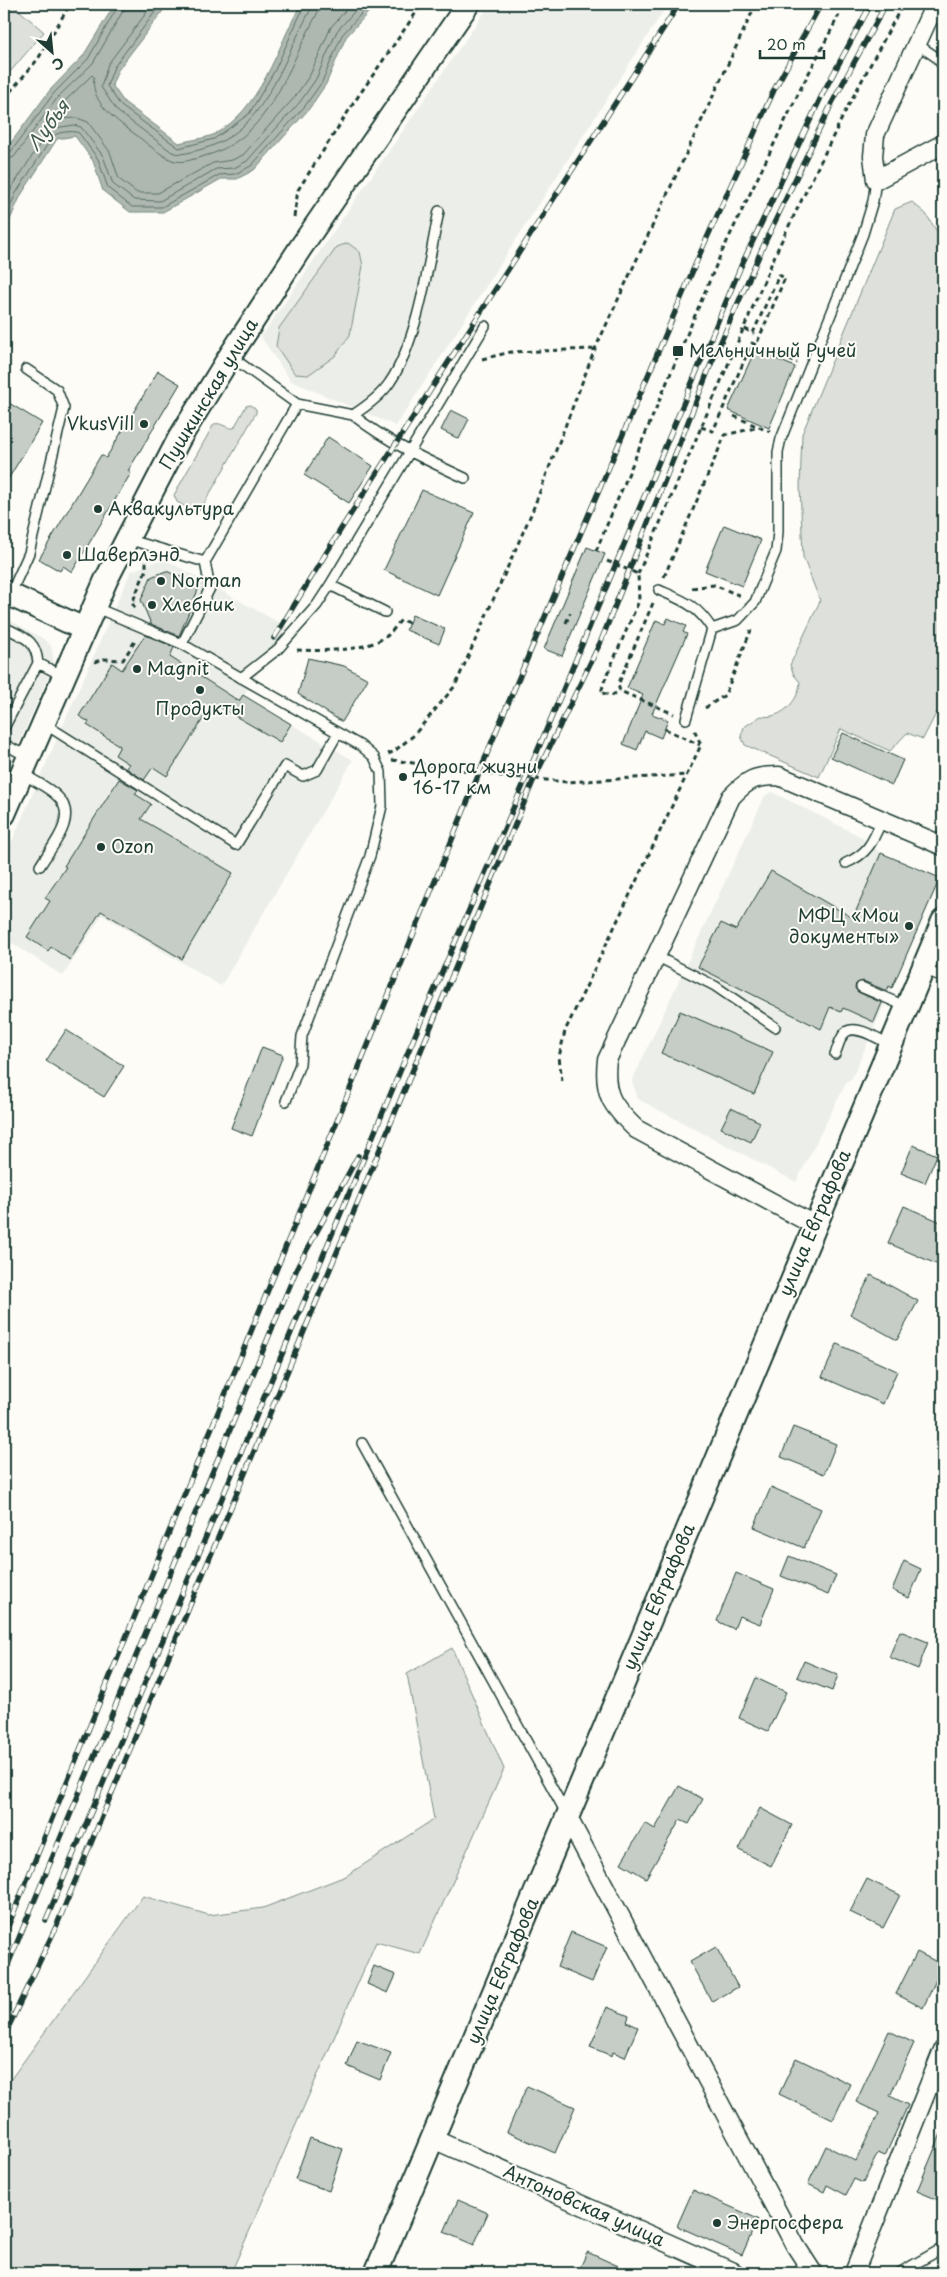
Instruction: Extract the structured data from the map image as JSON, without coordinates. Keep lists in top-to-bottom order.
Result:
{
  "streets": {
    "street": ["Пушкинская улица", "улица Евграфова", "Антоновская улица"]
  },
  "crossings": [
    ["улица Евграфова", "Антоновская улица"]
  ],
  "water": ["Лубья"],
  "places": {
    "transit": ["Мельничный Ручей"],
    "other": [
      "VkusVill",
      "Аквакультура",
      "Шаверлэнд",
      "Norman",
      "Хлебник",
      "Magnit",
      "Продукты",
      "Дорога жизни 16-17 км",
      "Ozon",
      "МФЦ «Мои документы»",
      "Энергосфера"
    ]
  },
  "scale_bar": "20 m",
  "north": "bottom right"
}
